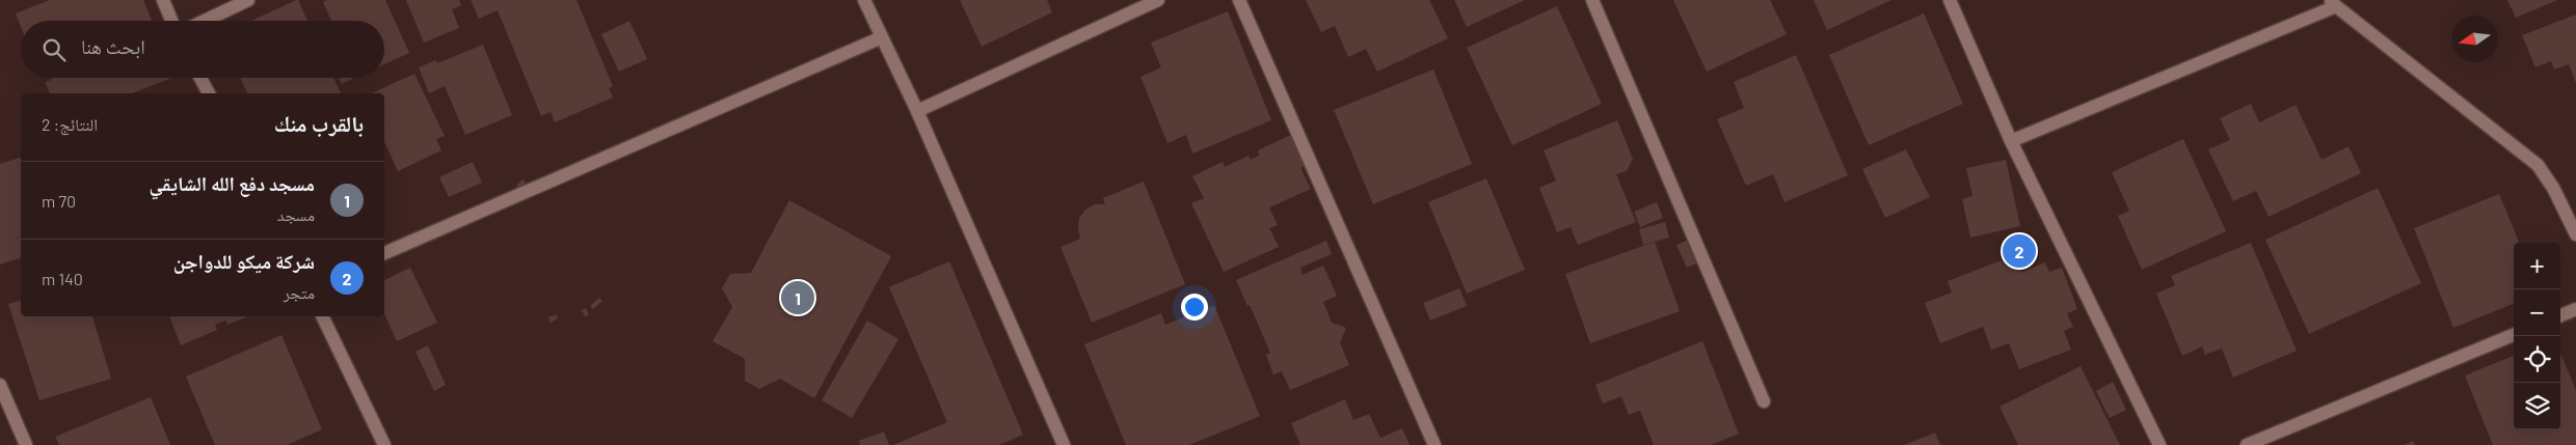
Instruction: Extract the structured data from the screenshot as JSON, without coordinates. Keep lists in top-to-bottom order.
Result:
{
  "north": "left",
  "page": {
    "search": "ابحث هنا",
    "heading": ["بالقرب منك", "النتائج: 2"],
    "list": [
      {
        "mark": "1",
        "name": "مسجد دفع الله الشايقي",
        "note": "مسجد",
        "value": "70 m"
      },
      {
        "mark": "2",
        "name": "شركة ميكو للدواجن",
        "note": "متجر",
        "value": "140 m"
      }
    ],
    "pins": ["2", "1"],
    "map_buttons": ["+", "−"]
  }
}
